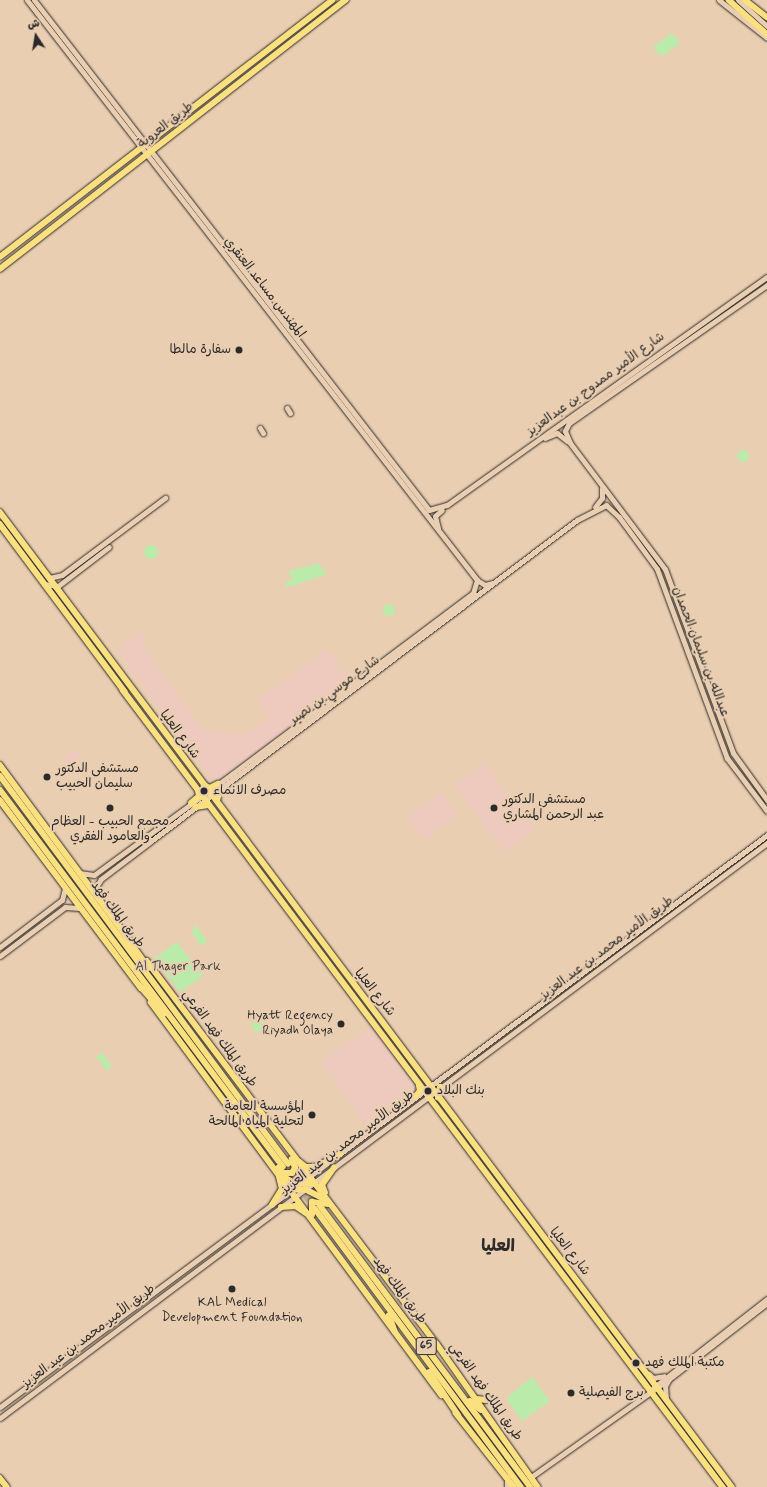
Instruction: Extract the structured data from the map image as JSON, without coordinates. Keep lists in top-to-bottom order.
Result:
{
  "streets": {
    "highway": ["طريق الملك فهد", "65"],
    "main road": ["طريق العروبة", "شارع العليا", "طريق الملك فهد الفرعي"],
    "street": [
      "المهندس مساعد العنقري",
      "شارع الأمير ممدوح بن عبدالعزيز",
      "عبدالله بن سليمان الحمدان",
      "شارع موسي بن نصير",
      "طريق الأمير محمد بن عبد العزيز"
    ]
  },
  "crossings": [
    ["طريق العروبة", "المهندس مساعد العنقري"],
    ["المهندس مساعد العنقري", "شارع الأمير ممدوح بن عبدالعزيز"],
    ["المهندس مساعد العنقري", "شارع موسي بن نصير"],
    ["عبدالله بن سليمان الحمدان", "شارع موسي بن نصير"],
    ["شارع موسي بن نصير", "شارع العليا"],
    ["شارع العليا", "طريق الأمير محمد بن عبد العزيز"]
  ],
  "districts": ["العليا"],
  "parks": ["Al Thager Park"],
  "places": [
    "سفارة مالطا",
    "مستشفى الدكتور سليمان الحبيب",
    "مصرف الانماء",
    "مجمع الحبيب - العظام والعامود الفقري",
    "مستشفى الدكتور عبد الرحمن المشاري",
    "Hyatt Regency Riyadh Olaya",
    "بنك البلاد",
    "المؤسسة العامة لتحلية المياه المالحة",
    "KAL Medical Development Foundation",
    "مكتبة الملك فهد",
    "برج الفيصلية"
  ],
  "north": "top"
}
